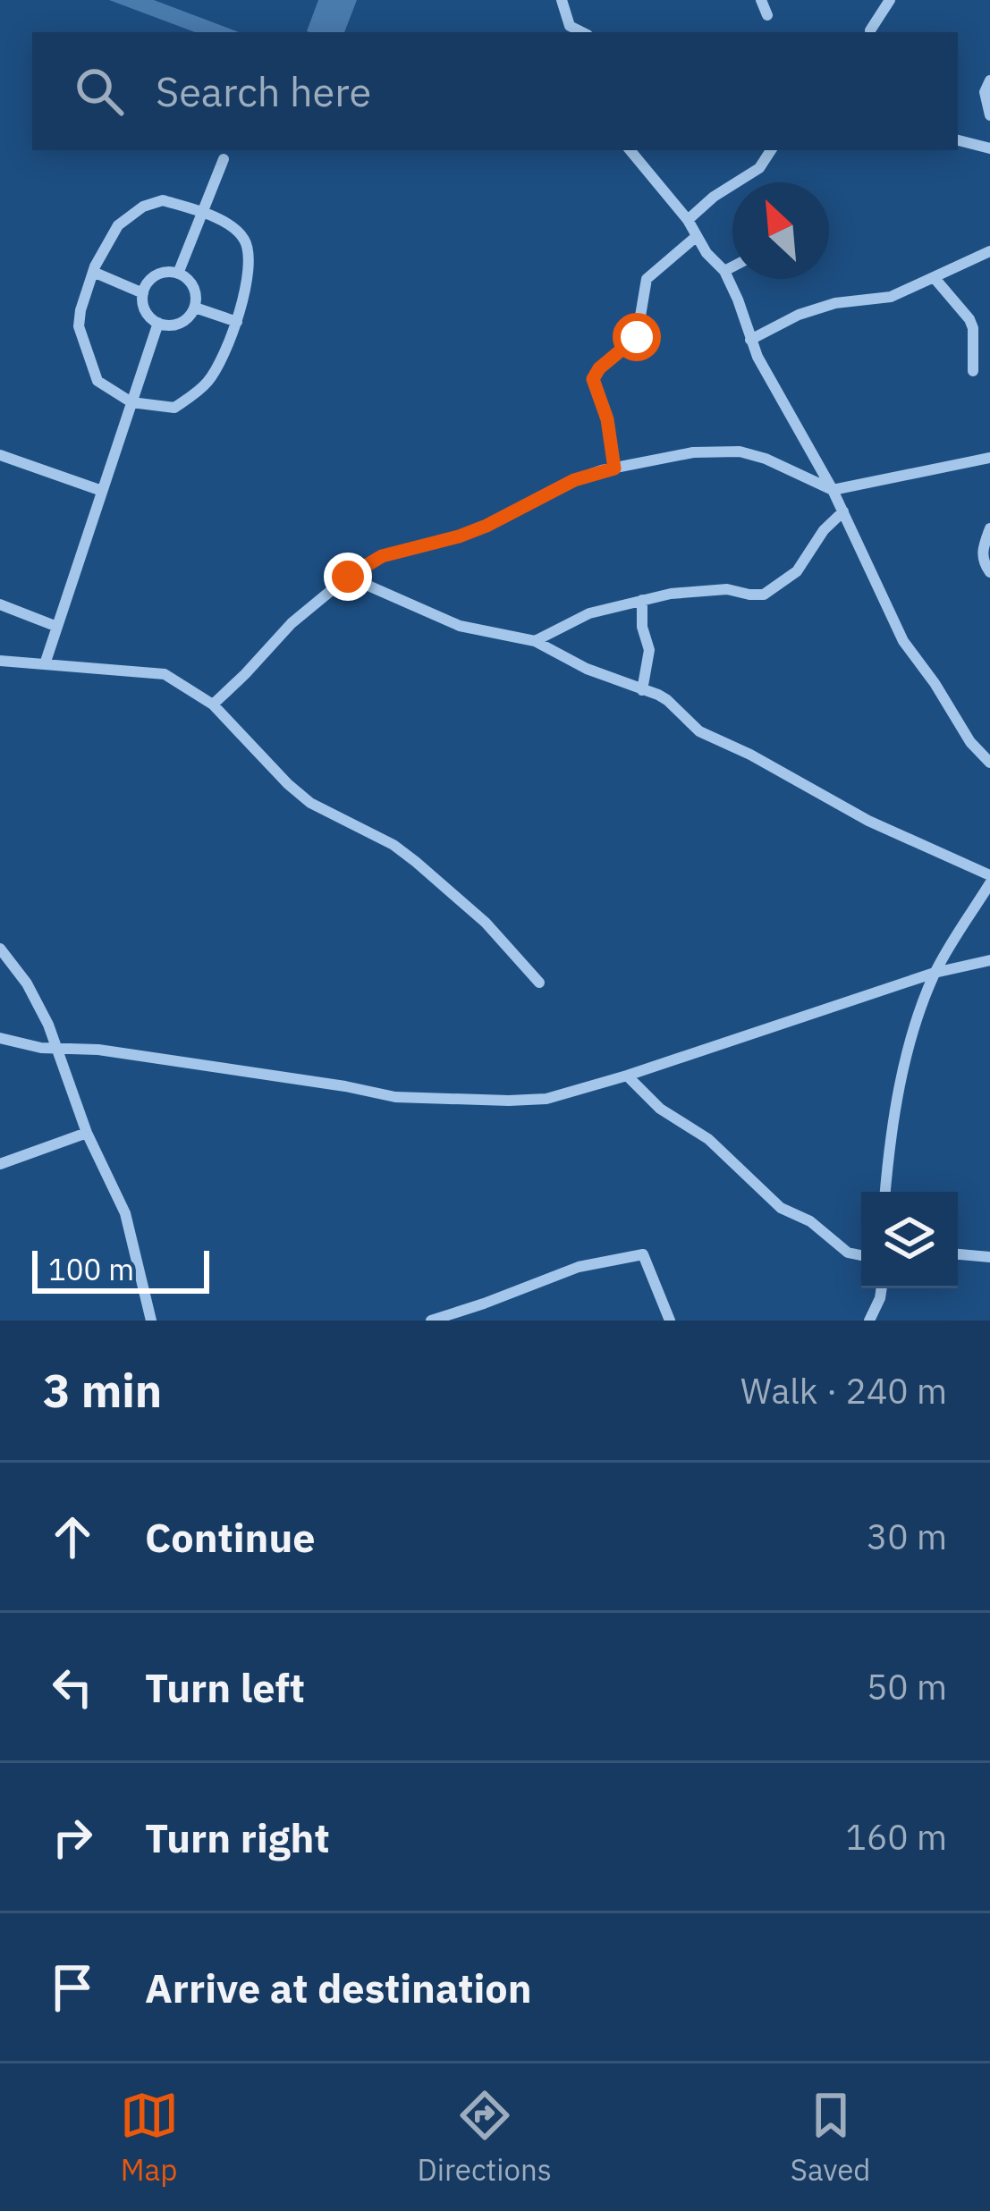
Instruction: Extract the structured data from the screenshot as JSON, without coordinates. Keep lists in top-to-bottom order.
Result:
{
  "scale_bar": "100 m",
  "north": "top left",
  "page": {
    "search": "Search here",
    "scale": "100 m",
    "heading": ["3 min", "Walk · 240 m"],
    "list": [
      ["Continue", "30 m"],
      ["Turn left", "50 m"],
      ["Turn right", "160 m"],
      "Arrive at destination"
    ],
    "nav": ["Map", "Directions", "Saved"]
  }
}
